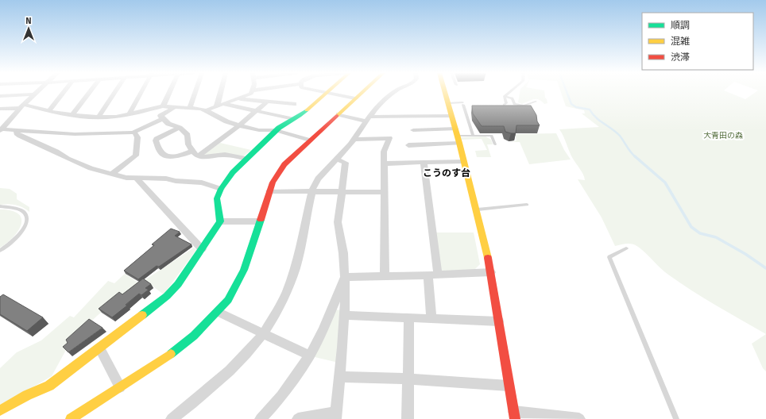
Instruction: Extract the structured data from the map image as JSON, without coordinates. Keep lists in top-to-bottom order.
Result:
{
  "districts": ["こうのす台"],
  "parks": ["大青田の森"],
  "legend": ["順調", "混雑", "渋滞"],
  "north": "top"
}
